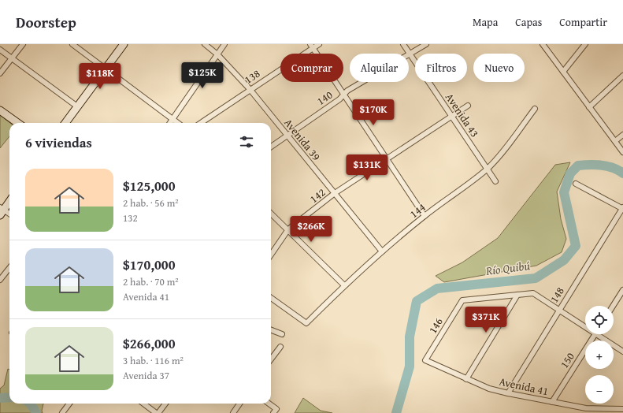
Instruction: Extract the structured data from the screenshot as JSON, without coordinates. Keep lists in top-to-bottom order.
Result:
{
  "streets": {
    "street": [
      "138",
      "140",
      "Avenida 43",
      "Avenida 39",
      "142",
      "144",
      "148",
      "146",
      "150",
      "Avenida 41"
    ]
  },
  "crossings": [
    ["138", "Avenida 39"],
    ["140", "Avenida 43"],
    ["140", "Avenida 39"],
    ["Avenida 43", "142"],
    ["Avenida 43", "144"],
    ["Avenida 39", "142"],
    ["Avenida 39", "144"],
    ["148", "Avenida 41"],
    ["146", "Avenida 41"],
    ["150", "Avenida 41"]
  ],
  "water": ["Río Quibú"],
  "page": {
    "header": "Doorstep",
    "nav": ["Mapa", "Capas", "Compartir"],
    "chip": [
      "Comprar",
      "Alquilar",
      "Filtros",
      "Nuevo"
    ],
    "price": [
      "$125K",
      "$118K",
      "$170K",
      "$131K",
      "$266K",
      "$371K"
    ],
    "heading": "6 viviendas",
    "list": [
      {
        "name": "$125,000",
        "note": "2 hab. · 56 m² · 132"
      },
      {
        "name": "$170,000",
        "note": "2 hab. · 70 m² · Avenida 41"
      },
      {
        "name": "$266,000",
        "note": "3 hab. · 116 m² · Avenida 37"
      }
    ],
    "map_buttons": ["+", "−"]
  }
}
